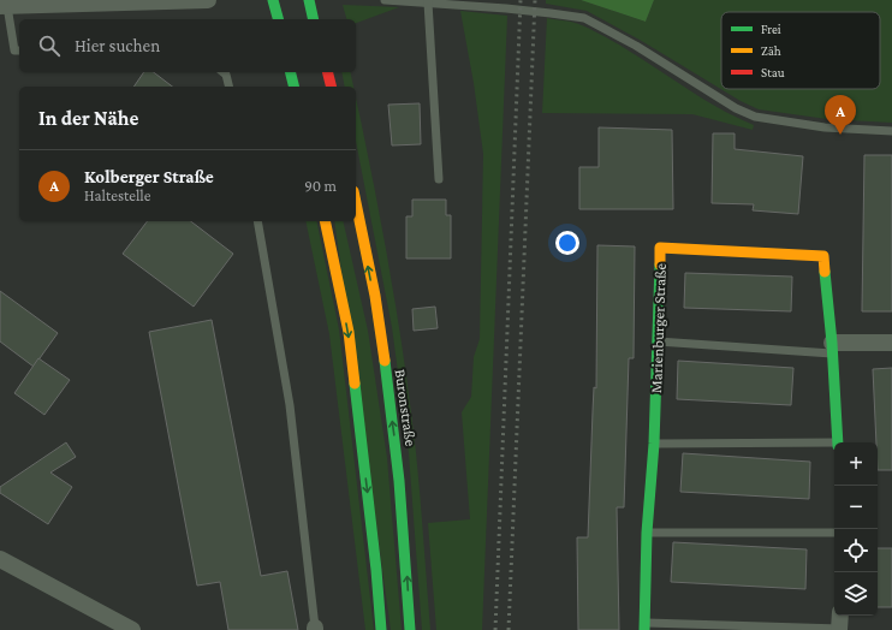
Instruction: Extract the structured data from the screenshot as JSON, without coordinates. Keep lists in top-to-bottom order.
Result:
{
  "streets": {
    "street": ["Marienburger Straße", "Buronstraße"]
  },
  "legend": ["Frei", "Zäh", "Stau"],
  "page": {
    "search": "Hier suchen",
    "heading": "In der Nähe",
    "pins": "A",
    "list": [
      {
        "mark": "A",
        "name": "Kolberger Straße",
        "note": "Haltestelle",
        "value": "90 m"
      }
    ],
    "map_buttons": ["+", "−"]
  }
}
